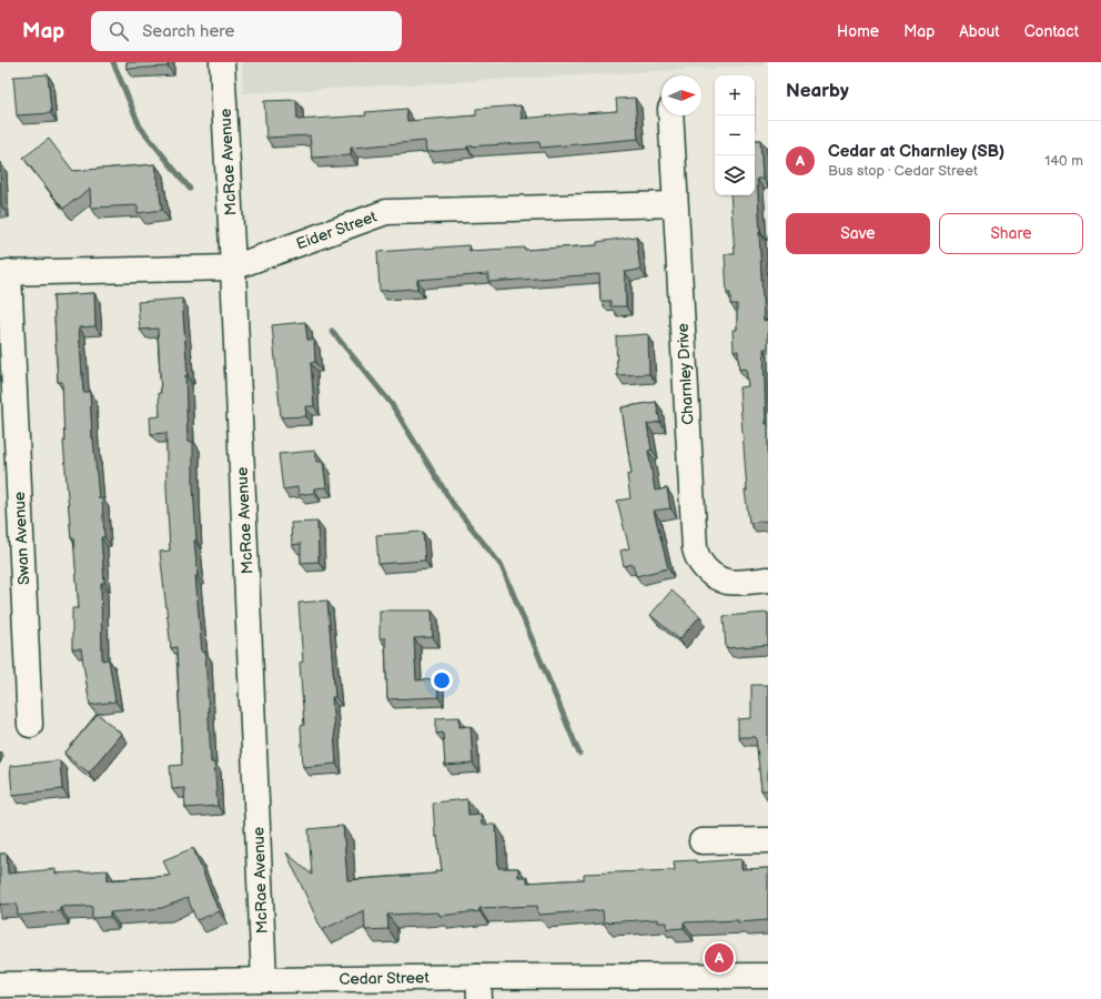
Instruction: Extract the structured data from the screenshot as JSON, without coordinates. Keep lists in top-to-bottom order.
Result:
{
  "streets": {
    "street": [
      "McRae Avenue",
      "Eider Street",
      "Charnley Drive",
      "Swan Avenue",
      "Cedar Street"
    ]
  },
  "crossings": [
    ["McRae Avenue", "Eider Street"],
    ["McRae Avenue", "Cedar Street"],
    ["Eider Street", "Charnley Drive"],
    ["Eider Street", "Swan Avenue"]
  ],
  "north": "right",
  "page": {
    "header": "Map",
    "search": "Search here",
    "nav": [
      "Home",
      "Map",
      "About",
      "Contact"
    ],
    "heading": "Nearby",
    "map_buttons": ["+", "−"],
    "list": [
      {
        "mark": "A",
        "name": "Cedar at Charnley (SB)",
        "note": "Bus stop · Cedar Street",
        "value": "140 m"
      }
    ],
    "buttons": ["Save", "Share"],
    "pins": "A"
  }
}
